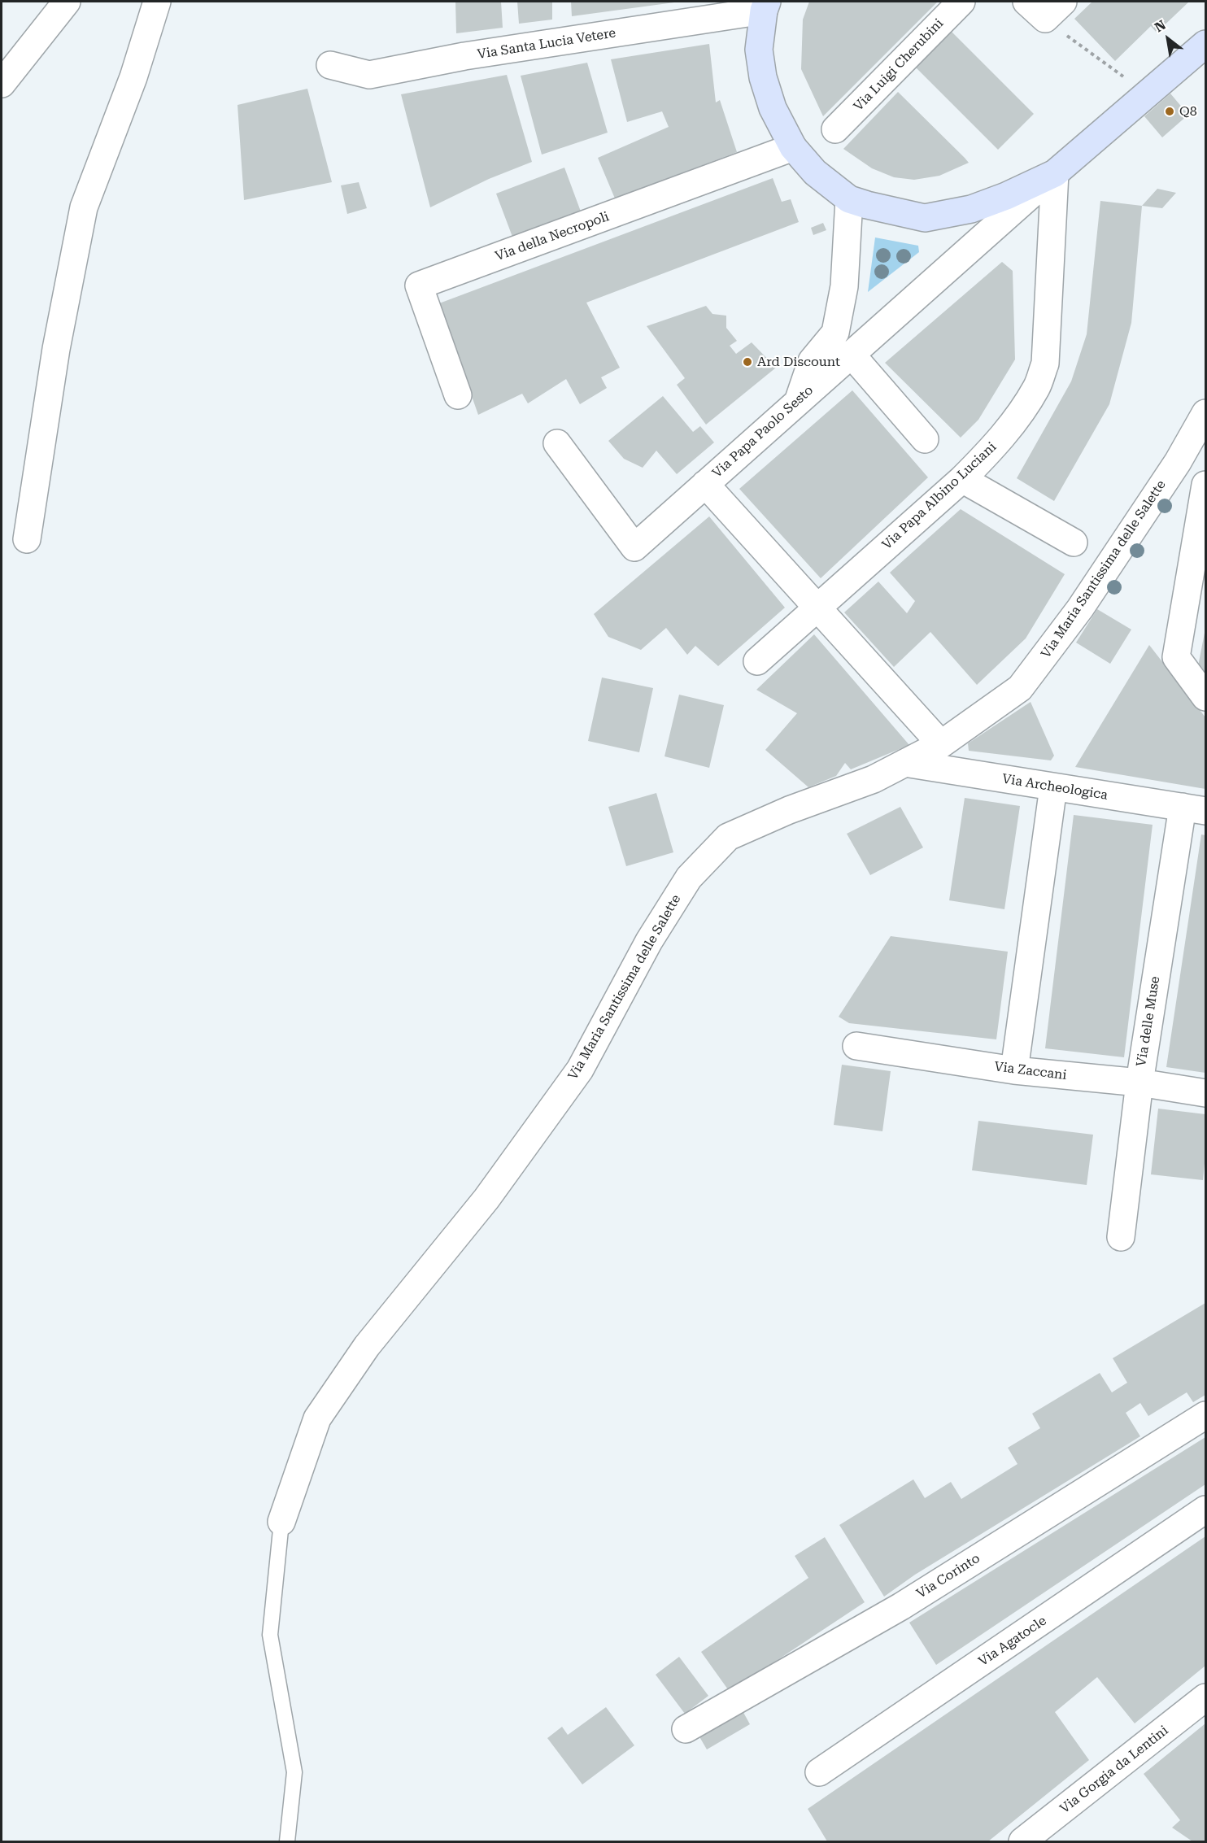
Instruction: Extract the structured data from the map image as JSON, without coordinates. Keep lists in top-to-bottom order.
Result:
{
  "streets": {
    "street": [
      "Via Santa Lucia Vetere",
      "Via Luigi Cherubini",
      "Via della Necropoli",
      "Via Papa Paolo Sesto",
      "Via Papa Albino Luciani",
      "Via Maria Santissima delle Salette",
      "Via Archeologica",
      "Via delle Muse",
      "Via Zaccani",
      "Via Corinto",
      "Via Agatocle",
      "Via Gorgia da Lentini"
    ]
  },
  "crossings": [
    ["Via Papa Paolo Sesto", "Via Papa Albino Luciani"],
    ["Via Maria Santissima delle Salette", "Via Archeologica"],
    ["Via Archeologica", "Via delle Muse"],
    ["Via delle Muse", "Via Zaccani"]
  ],
  "places": ["Q8", "Ard Discount"],
  "north": "top left"
}
